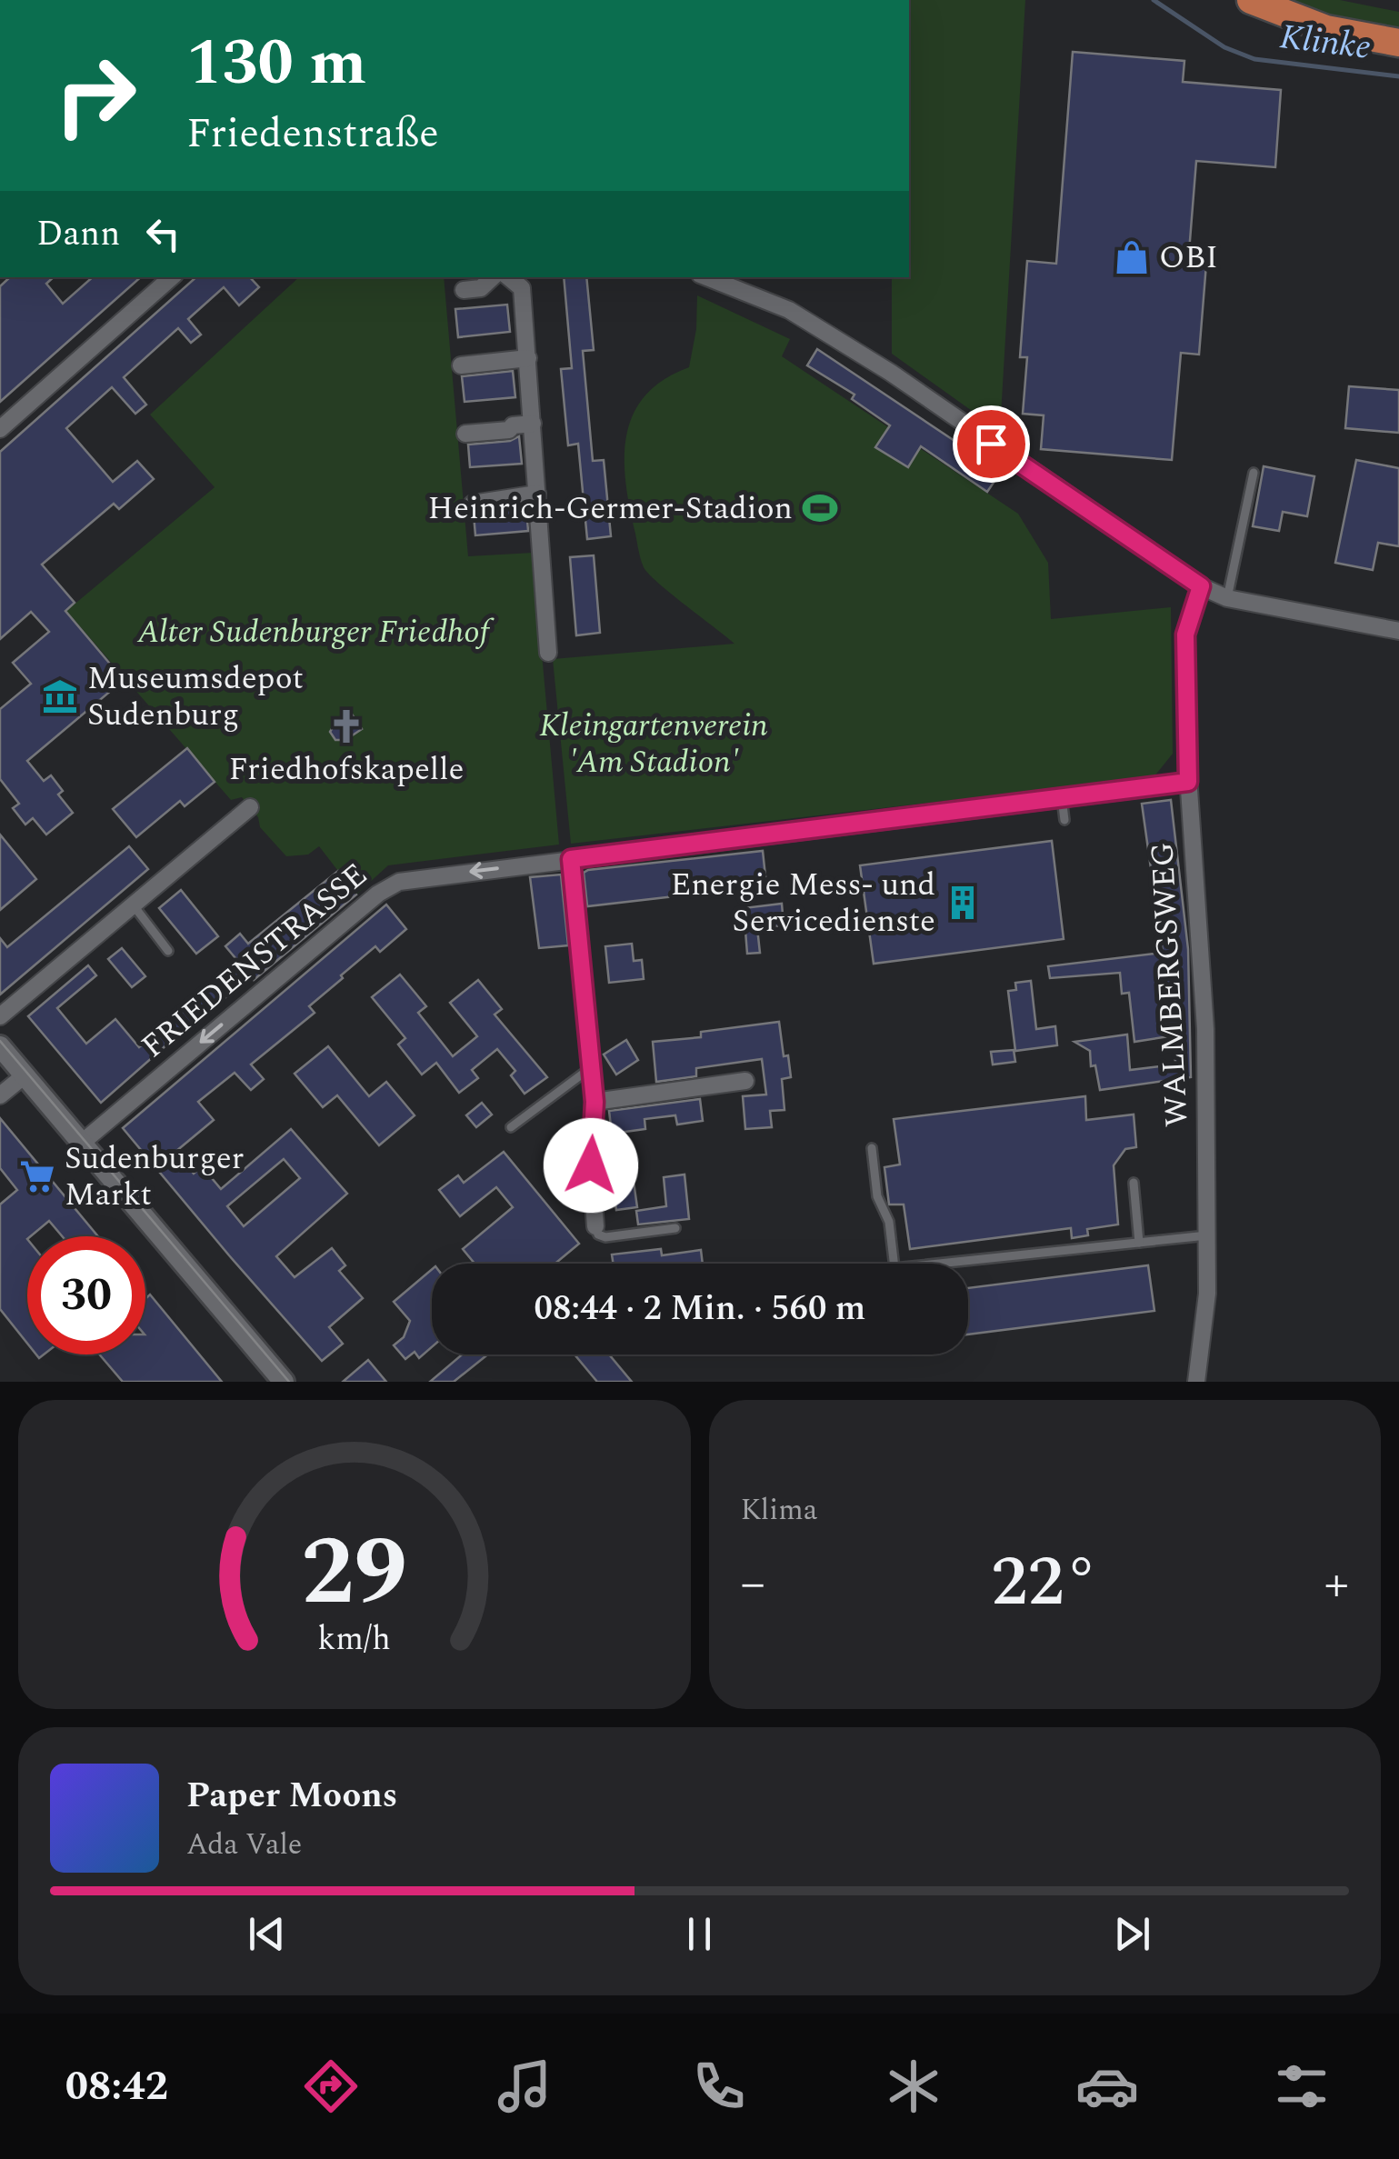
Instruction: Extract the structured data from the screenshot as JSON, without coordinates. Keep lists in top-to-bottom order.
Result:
{
  "streets": {
    "street": ["FRIEDENSTRASSE", "WALMBERGSWEG"]
  },
  "crossings": [
    ["FRIEDENSTRASSE", "WALMBERGSWEG"]
  ],
  "one_way": ["FRIEDENSTRASSE"],
  "water": ["Klinke"],
  "parks": ["Alter Sudenburger Friedhof", "Kleingartenverein 'Am Stadion'"],
  "places": {
    "shop": ["OBI"],
    "sports": ["Heinrich-Germer-Stadion"],
    "museum": ["Museumsdepot Sudenburg"],
    "church": ["Friedhofskapelle"],
    "building": ["Energie Mess- und Servicedienste"],
    "supermarket": ["Sudenburger Markt"]
  },
  "page": {
    "turn": ["130 m", "Friedenstraße"],
    "then": "Dann",
    "limit": "30",
    "trip": "08:44 · 2 Min. · 560 m",
    "tile": "Klima",
    "heat": ["−", "22°", "+"],
    "song": ["Paper Moons", "Ada Vale"],
    "tabs": "08:42",
    "gauge": ["29", "km/h"]
  }
}
